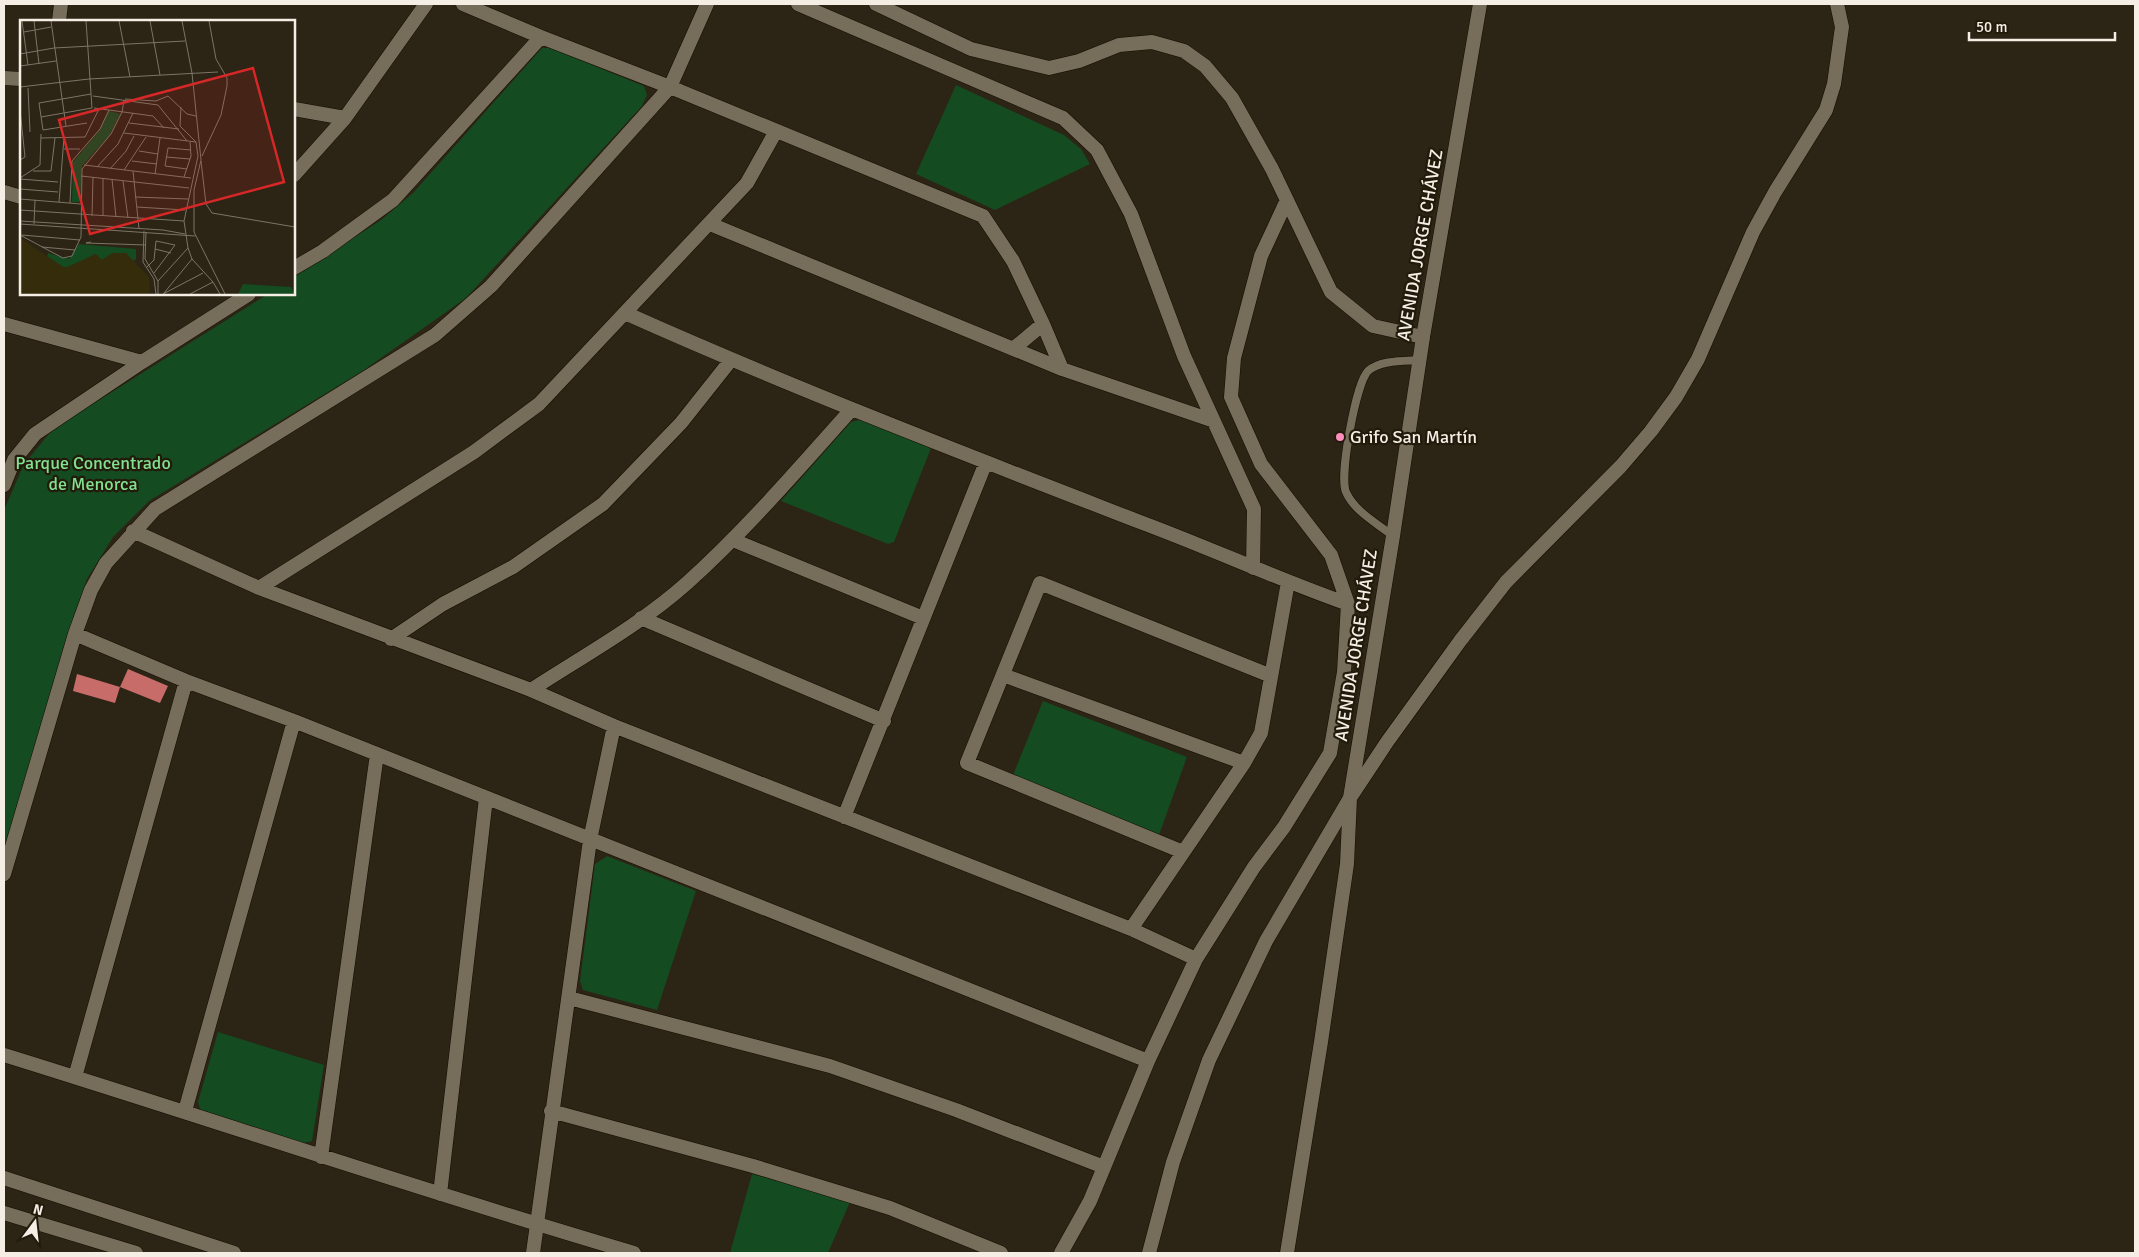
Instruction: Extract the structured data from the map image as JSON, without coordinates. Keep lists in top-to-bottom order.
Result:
{
  "streets": {
    "street": ["AVENIDA JORGE CHÁVEZ"]
  },
  "parks": ["Parque Concentrado de Menorca"],
  "places": ["Grifo San Martín"],
  "scale_bar": "50 m",
  "north": "top"
}
